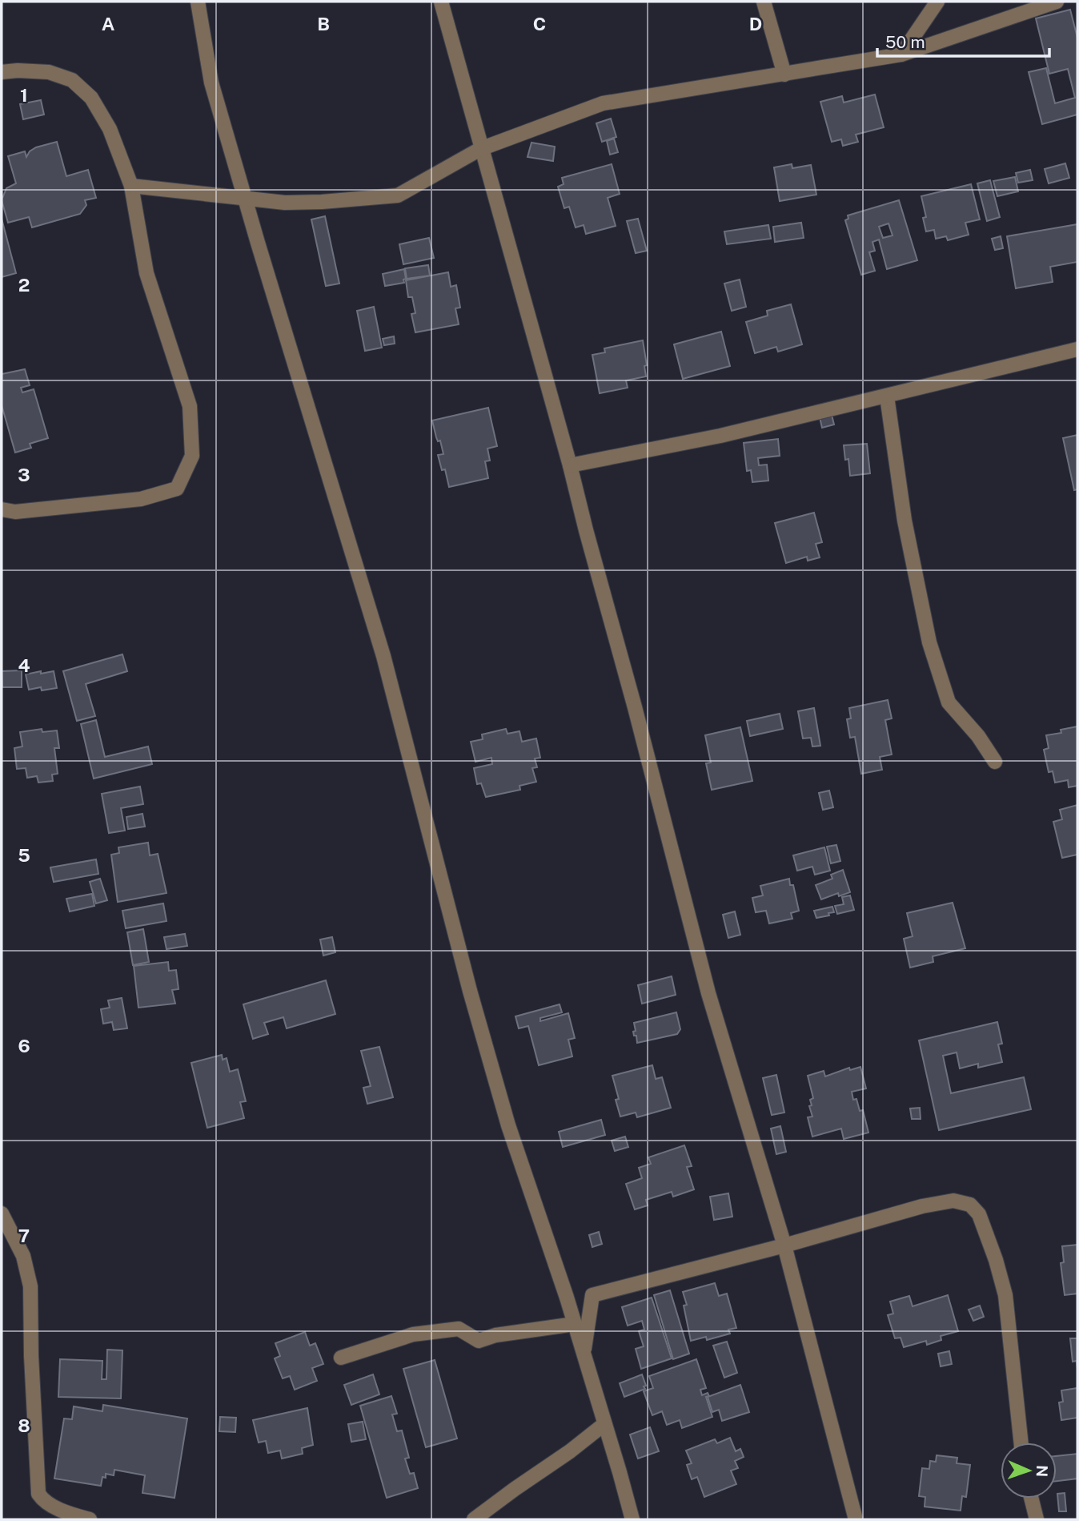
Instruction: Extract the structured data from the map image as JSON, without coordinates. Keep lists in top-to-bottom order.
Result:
{
  "scale_bar": "50 m",
  "north": "right",
  "grid": {
    "columns": [
      "A",
      "B",
      "C",
      "D"
    ],
    "rows": [
      "1",
      "2",
      "3",
      "4",
      "5",
      "6",
      "7",
      "8"
    ]
  }
}
